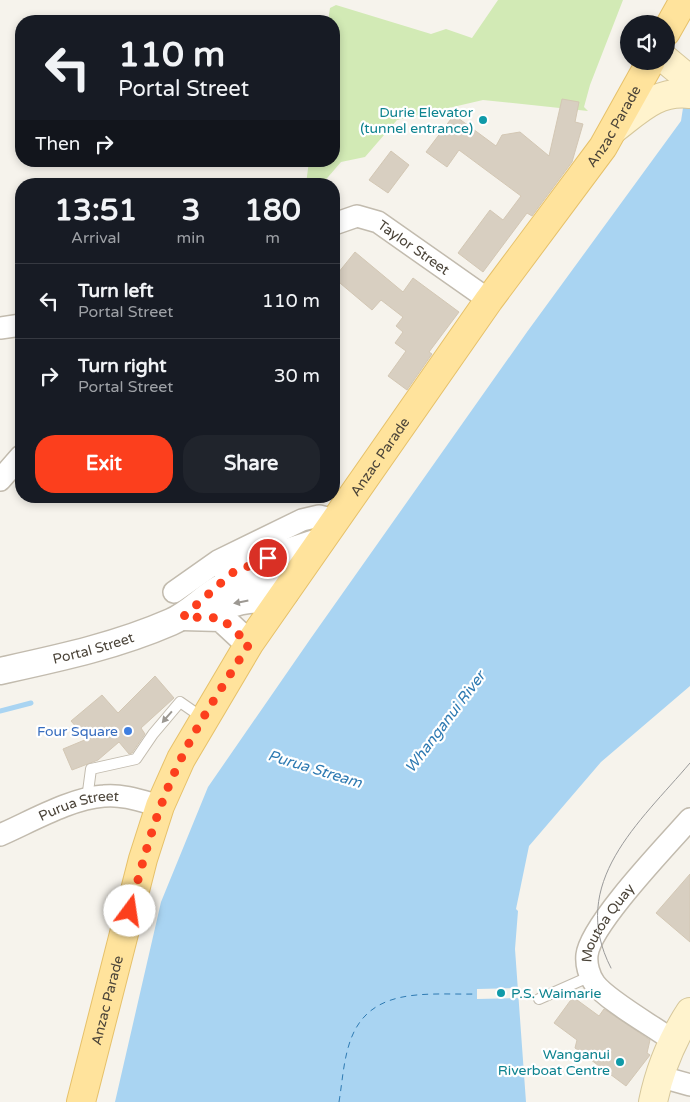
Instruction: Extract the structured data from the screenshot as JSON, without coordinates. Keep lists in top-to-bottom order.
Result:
{
  "streets": {
    "main road": ["Anzac Parade"],
    "street": [
      "Taylor Street",
      "Portal Street",
      "Purua Street",
      "Moutoa Quay"
    ]
  },
  "crossings": [
    ["Anzac Parade", "Taylor Street"],
    ["Anzac Parade", "Portal Street"],
    ["Anzac Parade", "Purua Street"]
  ],
  "water": ["Whanganui River", "Purua Stream"],
  "places": [
    "Durie Elevator (tunnel entrance)",
    "Four Square",
    "P.S. Waimarie",
    "Wanganui Riverboat Centre"
  ],
  "page": {
    "turn": ["110 m", "Portal Street"],
    "then": "Then",
    "eta": [
      "13:51",
      "Arrival",
      "3",
      "min",
      "180",
      "m"
    ],
    "list": [
      {
        "name": "Turn left",
        "note": "Portal Street",
        "value": "110 m"
      },
      {
        "name": "Turn right",
        "note": "Portal Street",
        "value": "30 m"
      }
    ],
    "buttons": ["Exit", "Share"]
  }
}
